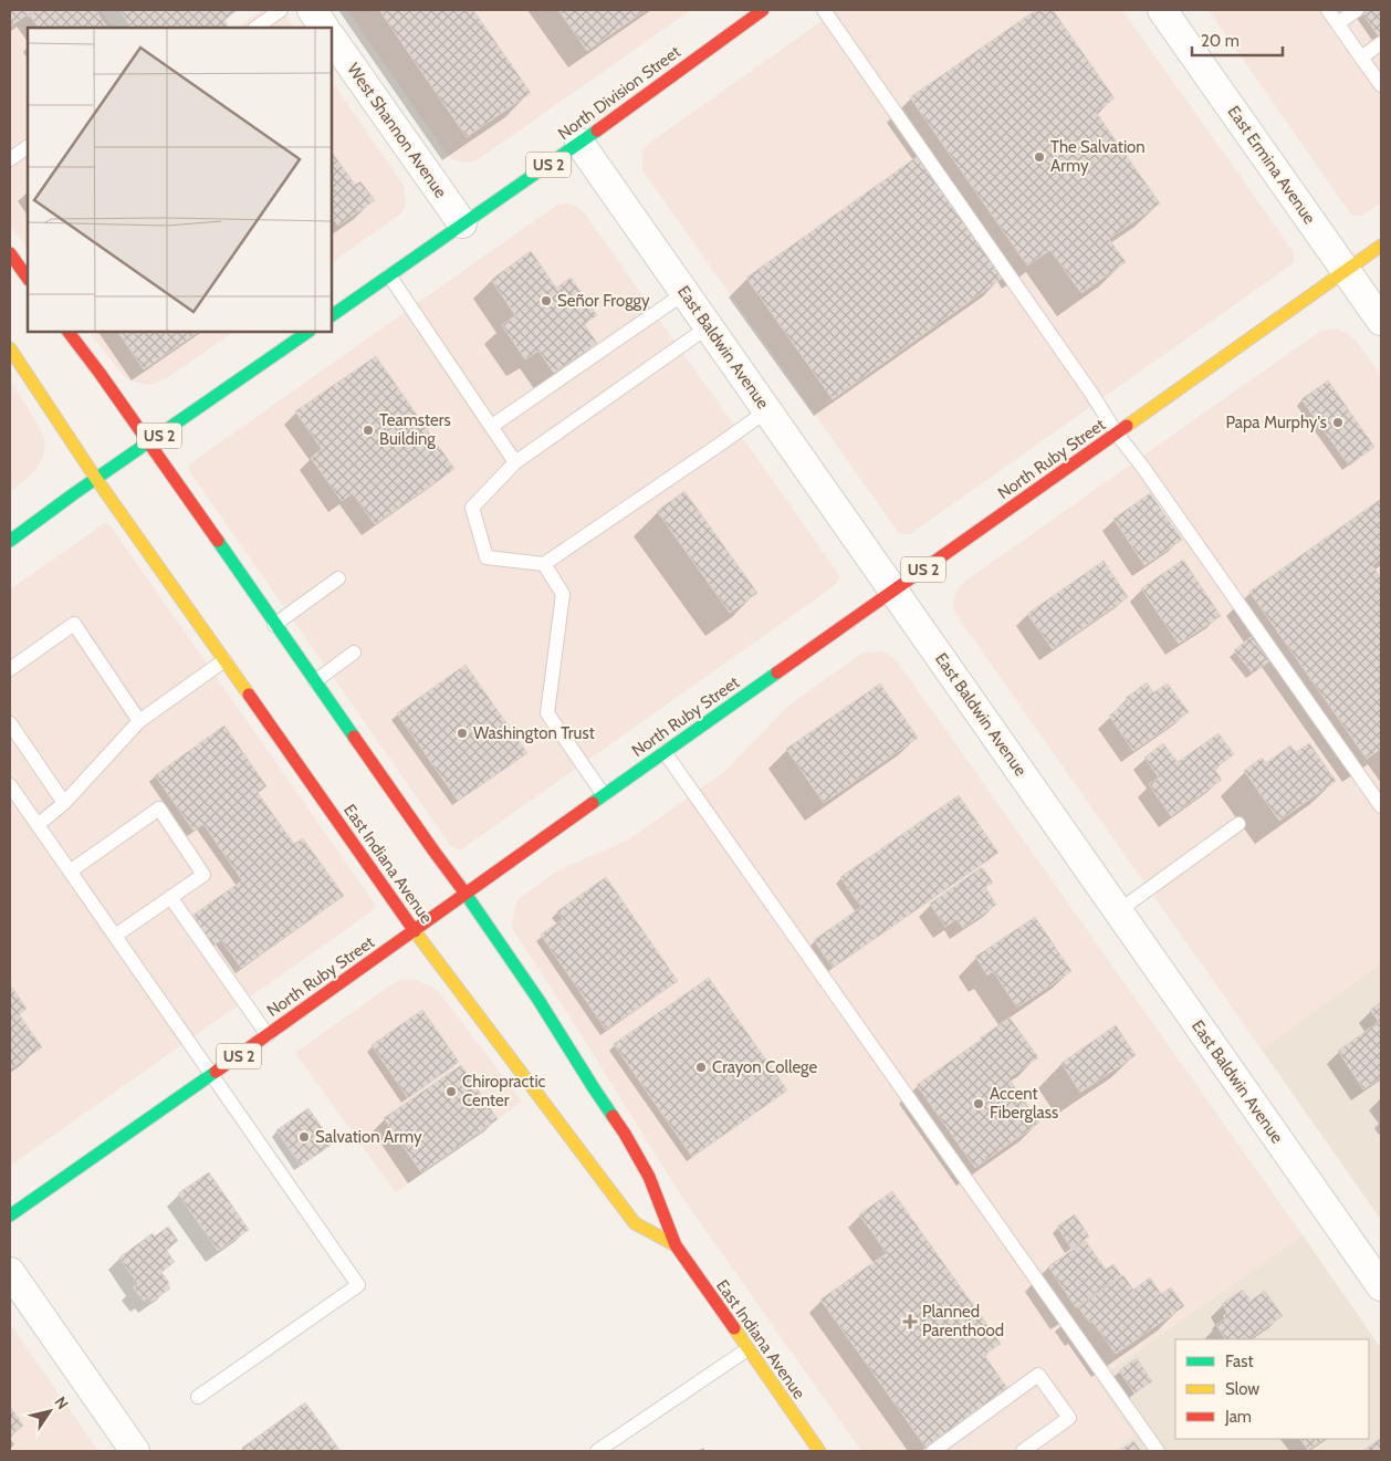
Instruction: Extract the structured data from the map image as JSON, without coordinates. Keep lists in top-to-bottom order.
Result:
{
  "streets": {
    "main road": [
      "North Division Street",
      "US 2",
      "North Ruby Street",
      "East Indiana Avenue"
    ],
    "street": ["West Shannon Avenue", "East Ermina Avenue", "East Baldwin Avenue"]
  },
  "crossings": [
    ["North Division Street", "West Shannon Avenue"],
    ["North Division Street", "East Baldwin Avenue"],
    ["US 2", "East Indiana Avenue"],
    ["East Ermina Avenue", "North Ruby Street"],
    ["East Baldwin Avenue", "North Ruby Street"],
    ["North Ruby Street", "East Indiana Avenue"]
  ],
  "places": {
    "other": [
      "The Salvation Army",
      "Señor Froggy",
      "Papa Murphy's",
      "Teamsters Building",
      "Washington Trust",
      "Crayon College",
      "Chiropractic Center",
      "Accent Fiberglass",
      "Salvation Army"
    ],
    "health": ["Planned Parenthood"]
  },
  "legend": ["Fast", "Slow", "Jam"],
  "scale_bar": "20 m",
  "north": "top right"
}
